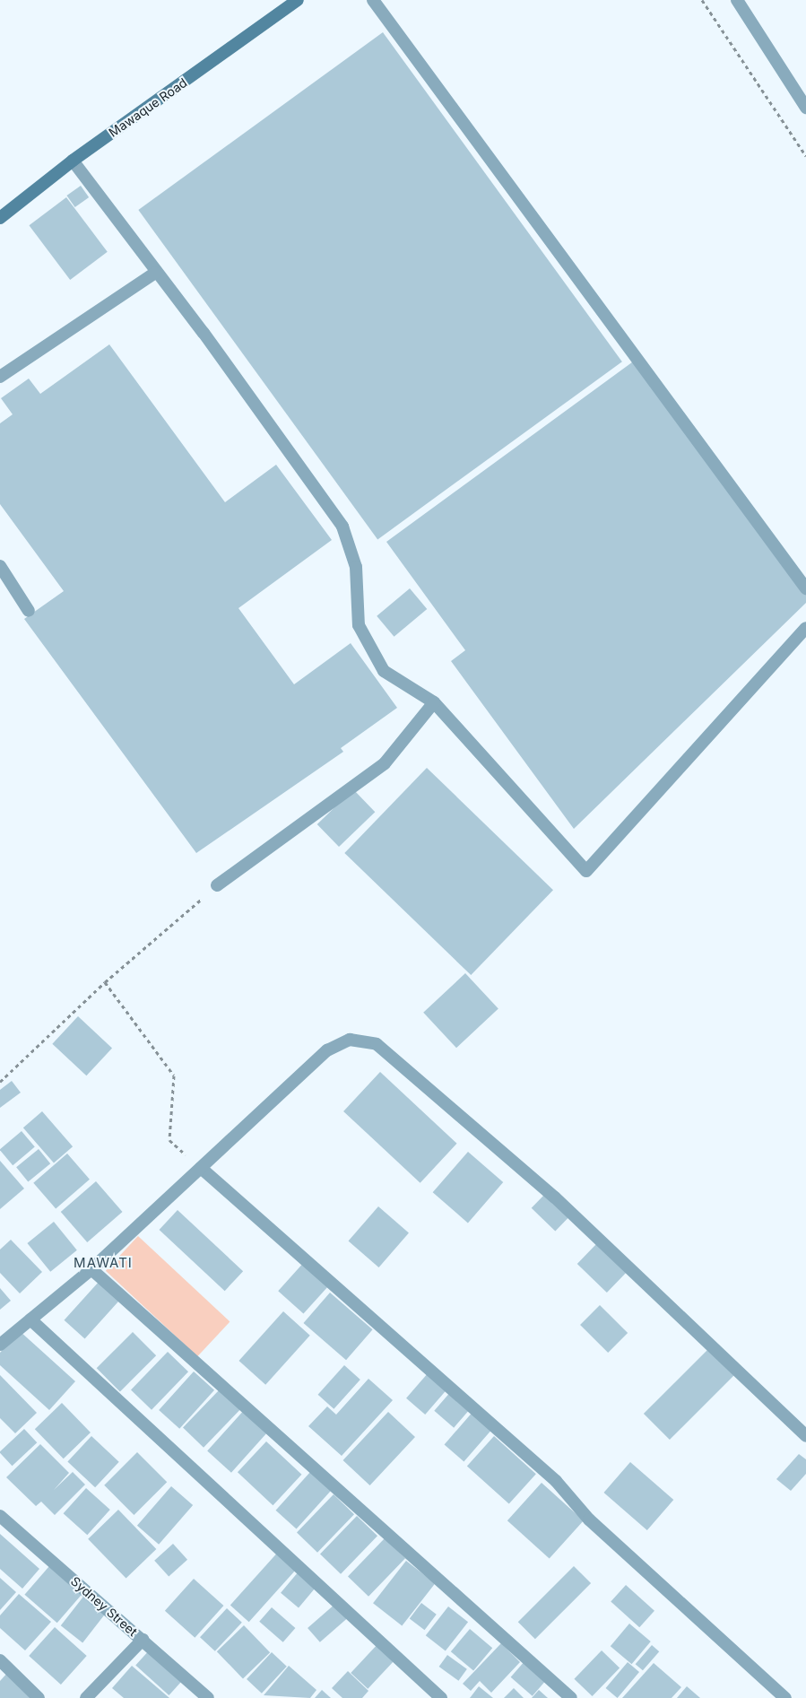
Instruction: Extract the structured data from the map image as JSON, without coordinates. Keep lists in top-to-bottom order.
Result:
{
  "streets": {
    "main road": ["Mawaque Road"],
    "street": ["Sydney Street"]
  },
  "districts": ["MAWATI"]
}
